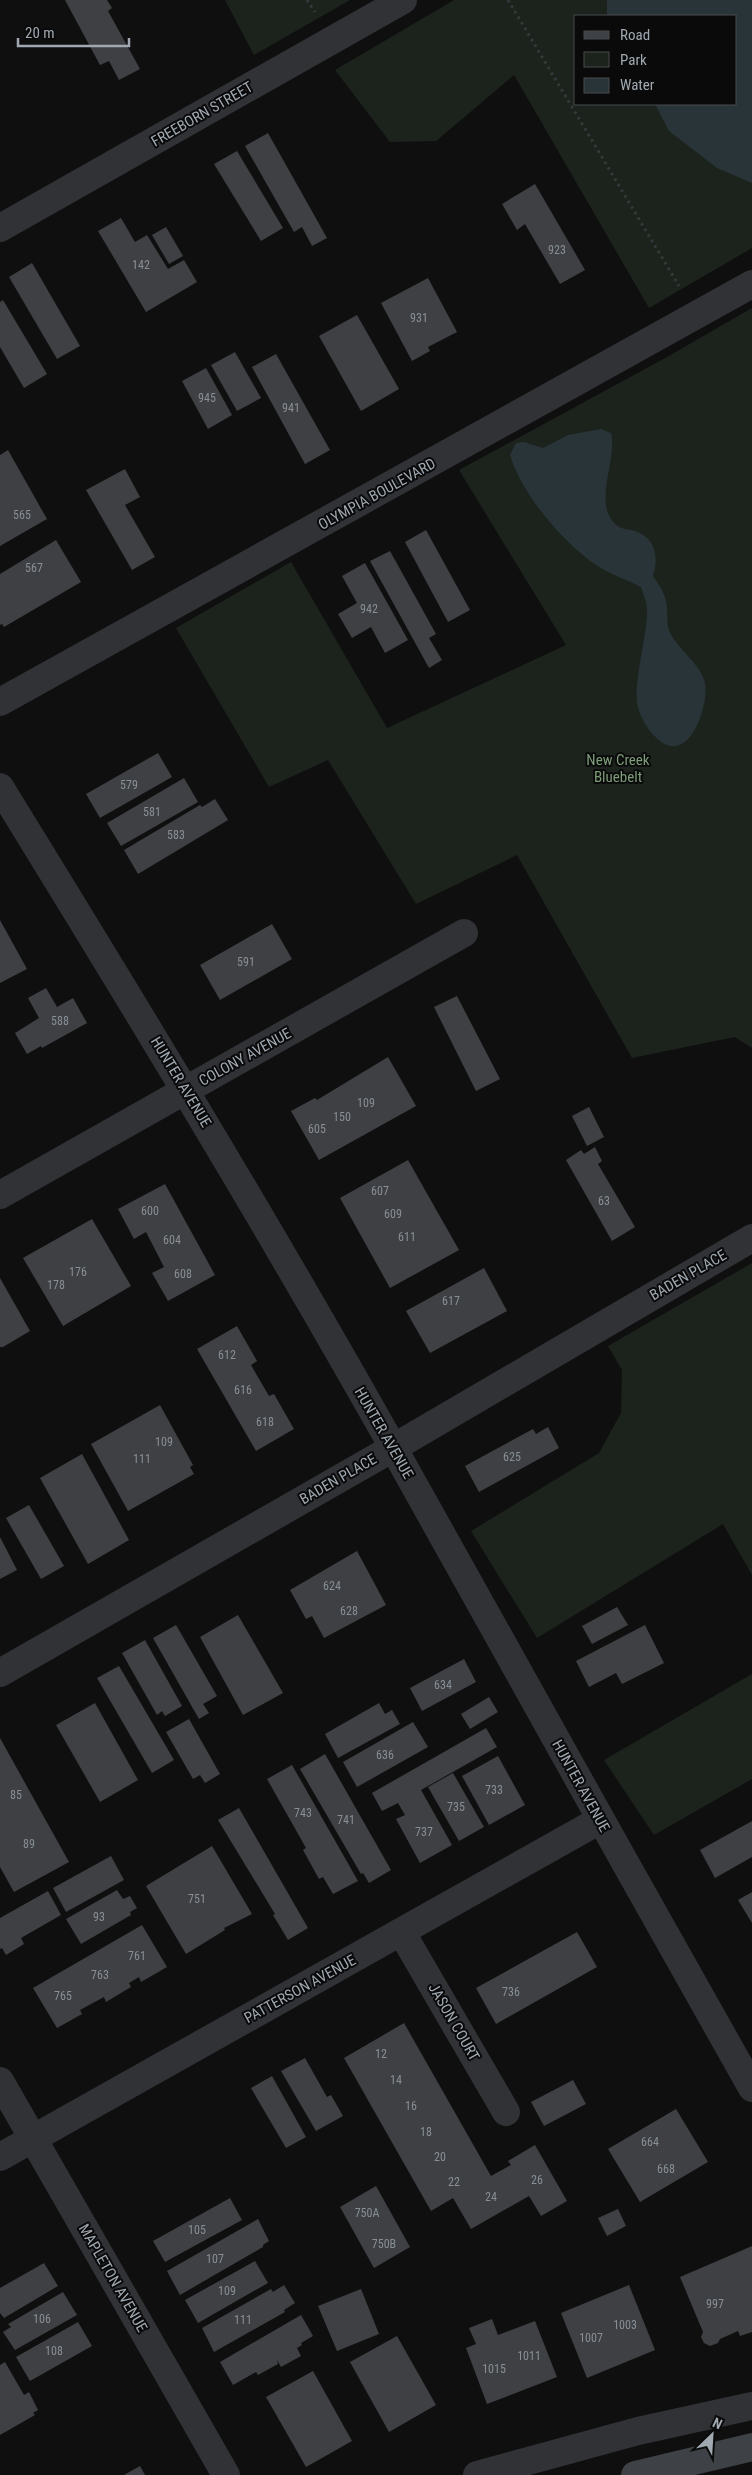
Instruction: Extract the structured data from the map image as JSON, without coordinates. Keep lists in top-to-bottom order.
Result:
{
  "streets": {
    "street": [
      "FREEBORN STREET",
      "OLYMPIA BOULEVARD",
      "COLONY AVENUE",
      "HUNTER AVENUE",
      "BADEN PLACE",
      "PATTERSON AVENUE",
      "JASON COURT",
      "MAPLETON AVENUE"
    ]
  },
  "crossings": [
    ["COLONY AVENUE", "HUNTER AVENUE"],
    ["HUNTER AVENUE", "BADEN PLACE"],
    ["HUNTER AVENUE", "PATTERSON AVENUE"],
    ["PATTERSON AVENUE", "JASON COURT"],
    ["PATTERSON AVENUE", "MAPLETON AVENUE"]
  ],
  "parks": ["New Creek Bluebelt"],
  "house_numbers": [
    "923",
    "142",
    "931",
    "945",
    "941",
    "565",
    "567",
    "942",
    "579",
    "581",
    "583",
    "591",
    "588",
    "109",
    "150",
    "605",
    "607",
    "63",
    "600",
    "609",
    "611",
    "604",
    "176",
    "608",
    "178",
    "617",
    "612",
    "616",
    "618",
    "109",
    "625",
    "111",
    "624",
    "628",
    "634",
    "636",
    "733",
    "85",
    "735",
    "743",
    "741",
    "737",
    "89",
    "751",
    "93",
    "761",
    "763",
    "736",
    "765",
    "12",
    "14",
    "16",
    "18",
    "664",
    "20",
    "668",
    "26",
    "22",
    "24",
    "750A",
    "105",
    "750B",
    "107",
    "109",
    "997",
    "106",
    "111",
    "1003",
    "1007",
    "108",
    "1011",
    "1015"
  ],
  "legend": ["Road", "Park", "Water"],
  "scale_bar": "20 m",
  "north": "top right"
}
